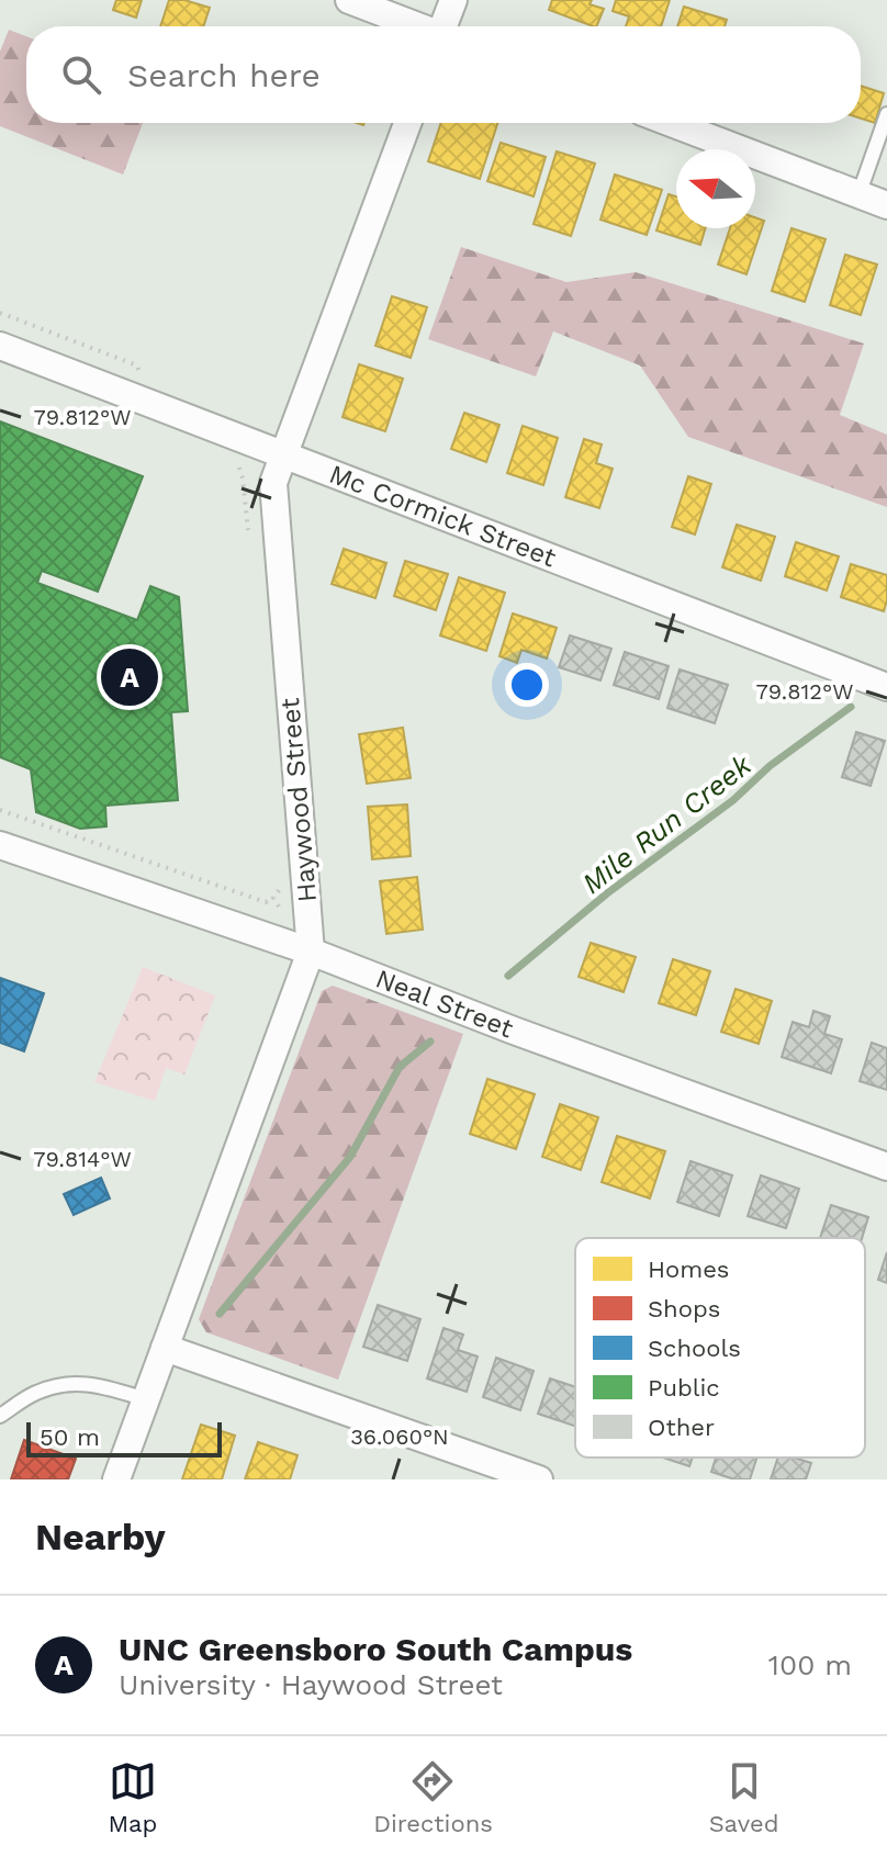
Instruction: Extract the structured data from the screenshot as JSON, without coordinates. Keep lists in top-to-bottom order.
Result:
{
  "streets": {
    "street": ["Mc Cormick Street", "Haywood Street", "Neal Street"]
  },
  "crossings": [
    ["Mc Cormick Street", "Haywood Street"],
    ["Haywood Street", "Neal Street"]
  ],
  "water": ["Mile Run Creek"],
  "legend": [
    "Homes",
    "Shops",
    "Schools",
    "Public",
    "Other"
  ],
  "scale_bar": "50 m",
  "north": "left",
  "page": {
    "search": "Search here",
    "pins": "A",
    "scale": "50 m",
    "heading": "Nearby",
    "list": [
      {
        "mark": "A",
        "name": "UNC Greensboro South Campus",
        "note": "University · Haywood Street",
        "value": "100 m"
      }
    ],
    "nav": ["Map", "Directions", "Saved"]
  },
  "coordinates": ["79.812°W", "79.814°W", "36.060°N"]
}
